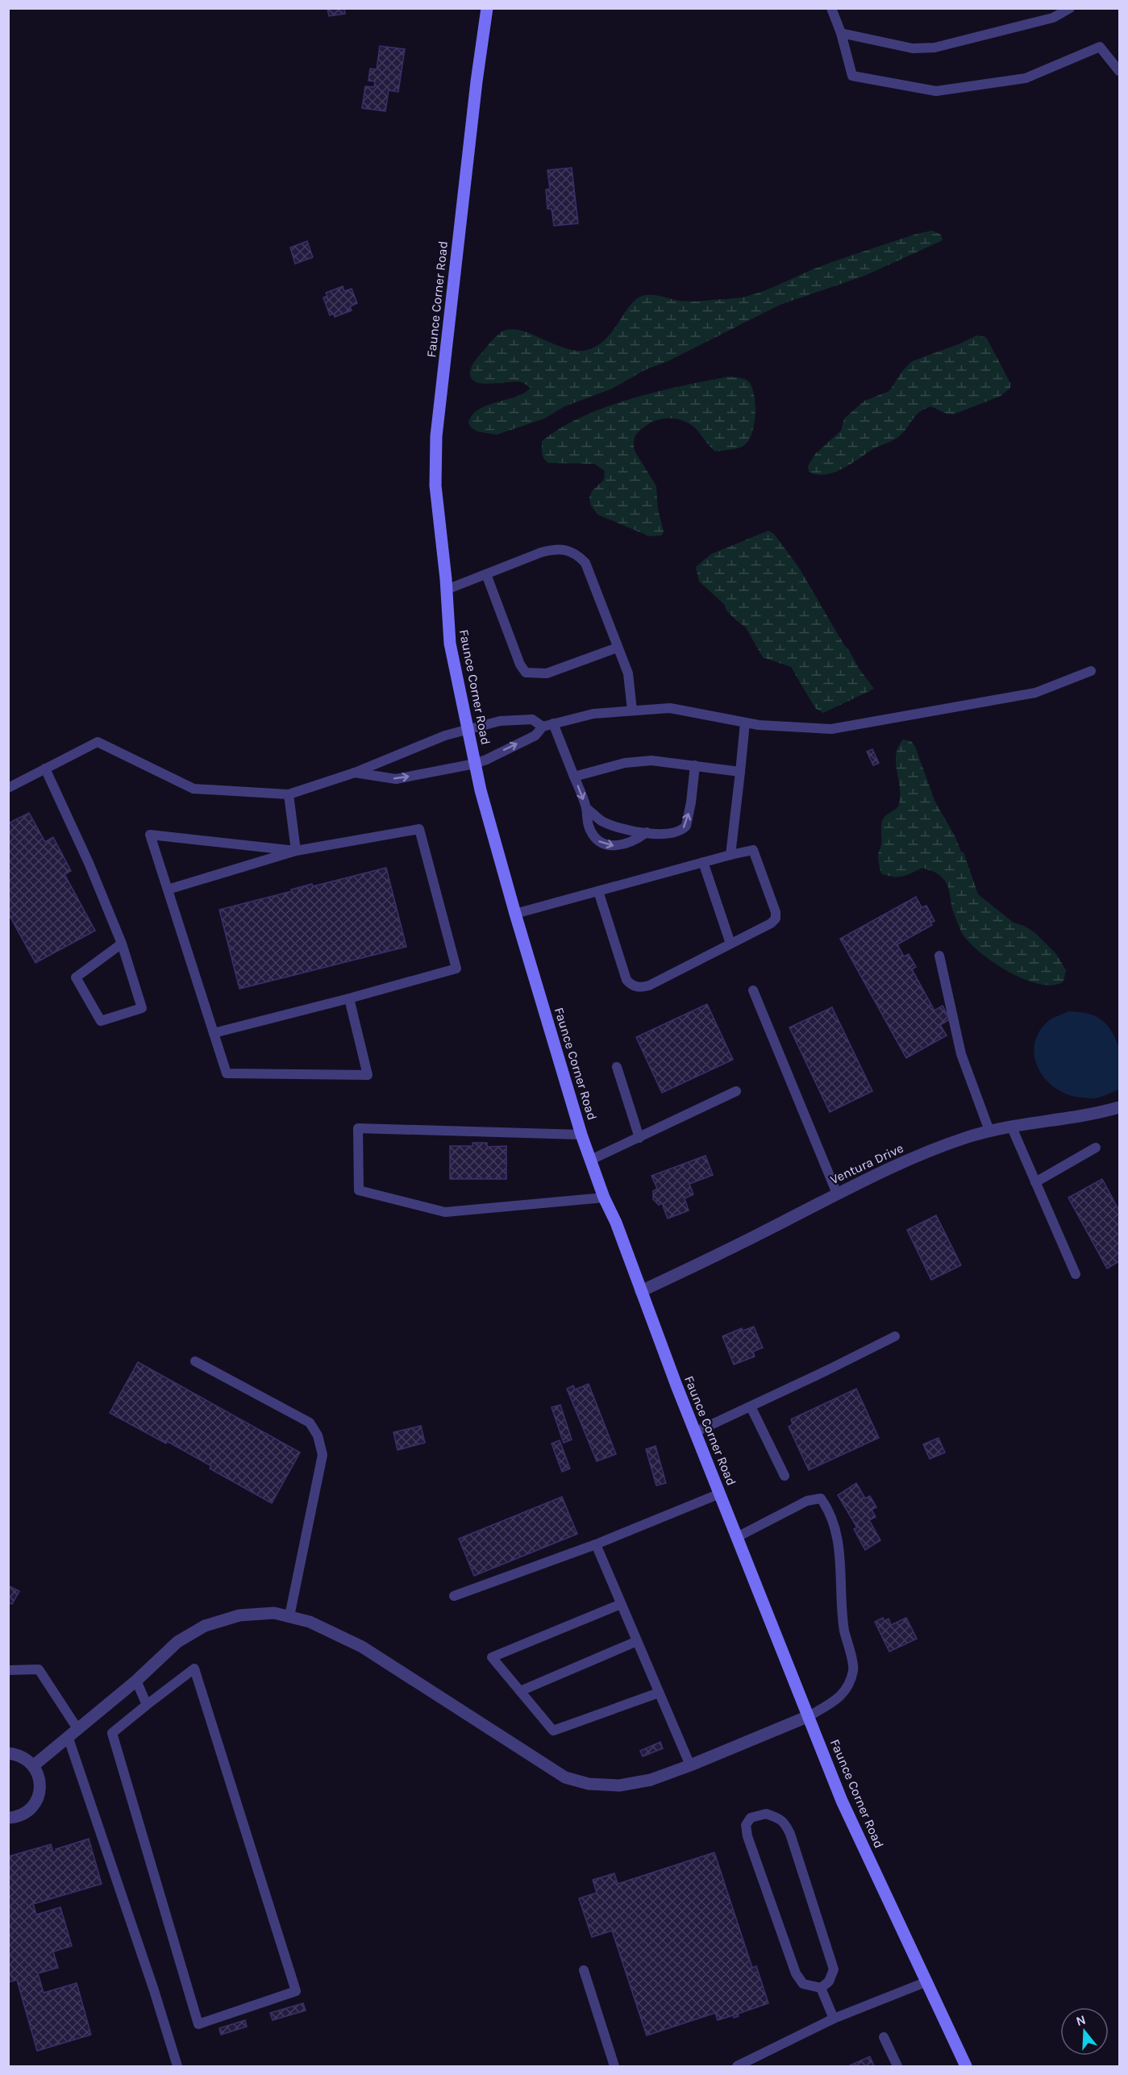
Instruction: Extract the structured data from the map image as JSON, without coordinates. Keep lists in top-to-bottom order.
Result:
{
  "streets": {
    "main road": ["Faunce Corner Road"],
    "street": ["Ventura Drive"]
  },
  "crossings": [
    ["Faunce Corner Road", "Ventura Drive"]
  ],
  "north": "top"
}
